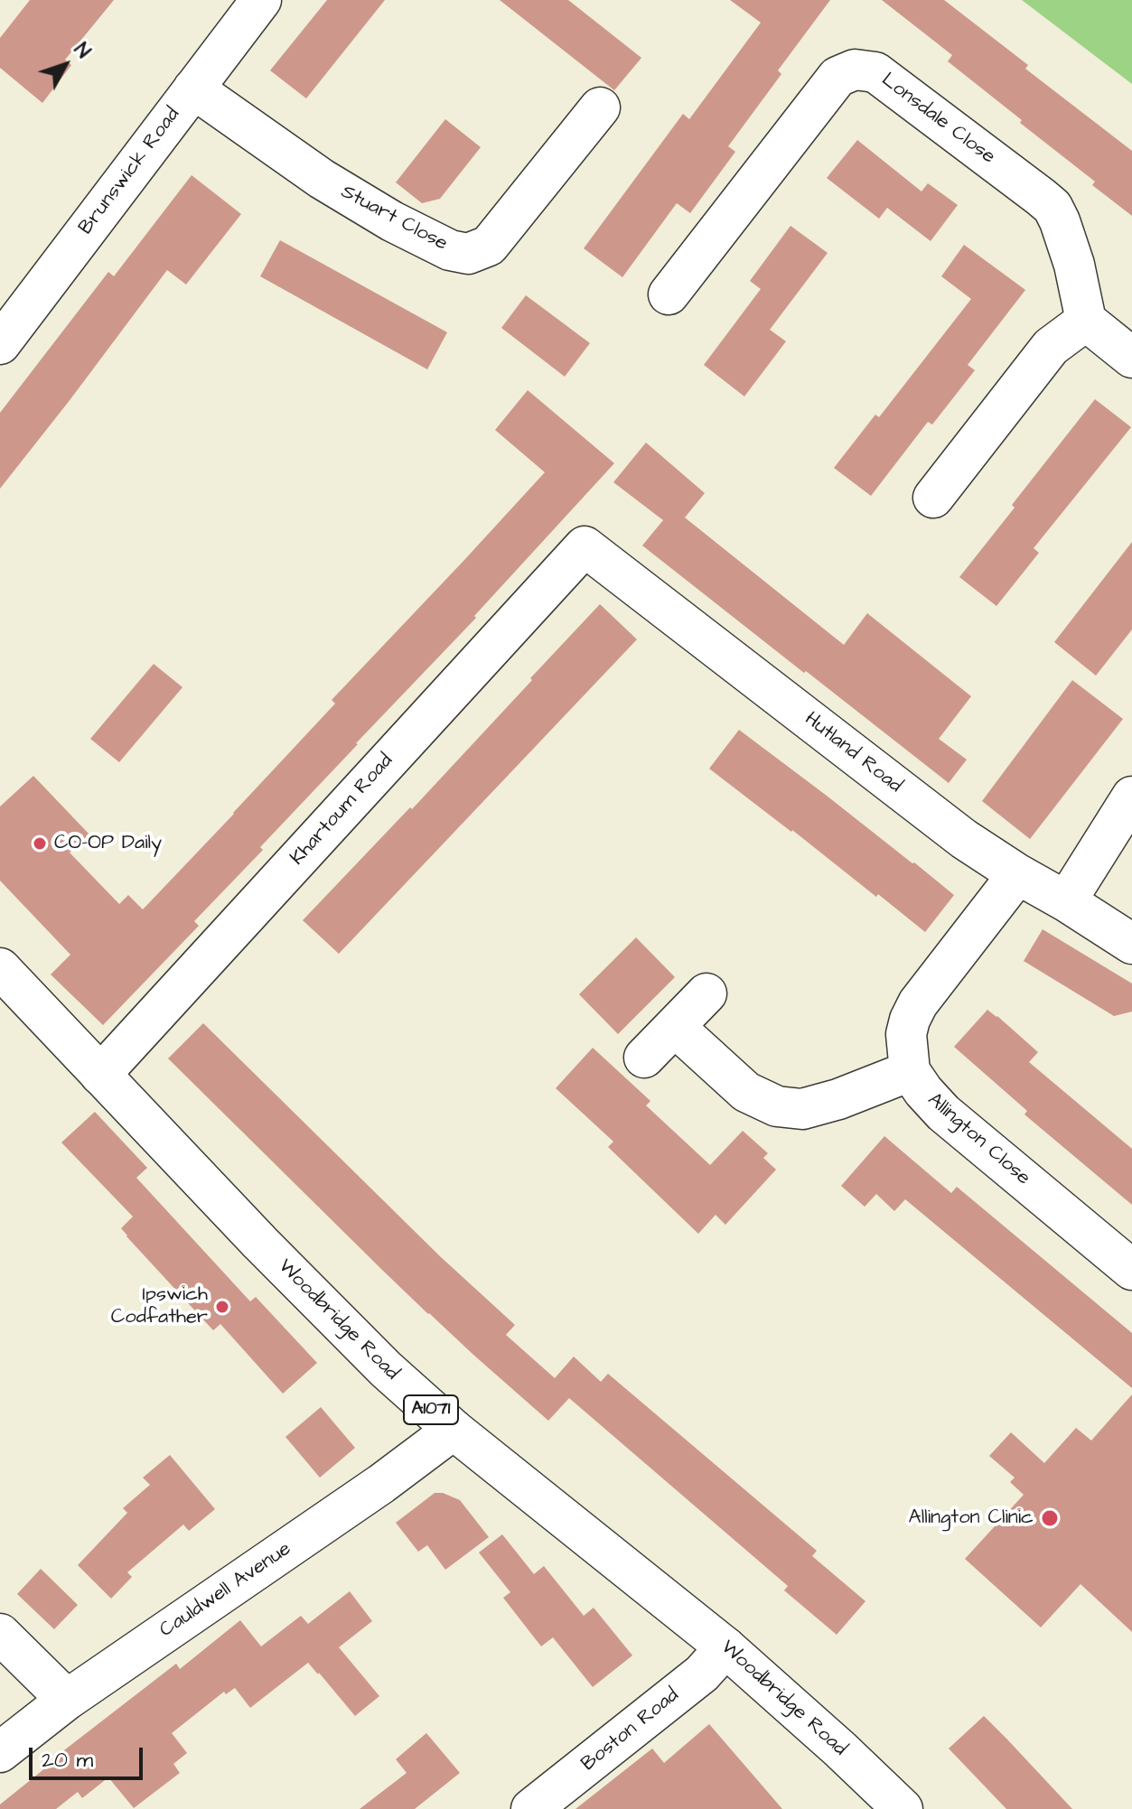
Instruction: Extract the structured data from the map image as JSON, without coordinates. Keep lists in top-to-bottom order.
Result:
{
  "streets": {
    "street": [
      "Lonsdale Close",
      "Brunswick Road",
      "Stuart Close",
      "Hutland Road",
      "Khartoum Road",
      "Allington Close",
      "Woodbridge Road",
      "A1071",
      "Cauldwell Avenue",
      "Boston Road"
    ]
  },
  "crossings": [
    ["Brunswick Road", "Stuart Close"],
    ["Hutland Road", "Khartoum Road"],
    ["Khartoum Road", "Woodbridge Road"],
    ["Woodbridge Road", "Cauldwell Avenue"],
    ["Woodbridge Road", "Boston Road"]
  ],
  "places": ["CO-OP Daily", "Ipswich Codfather", "Allington Clinic"],
  "scale_bar": "20 m",
  "north": "top right"
}
